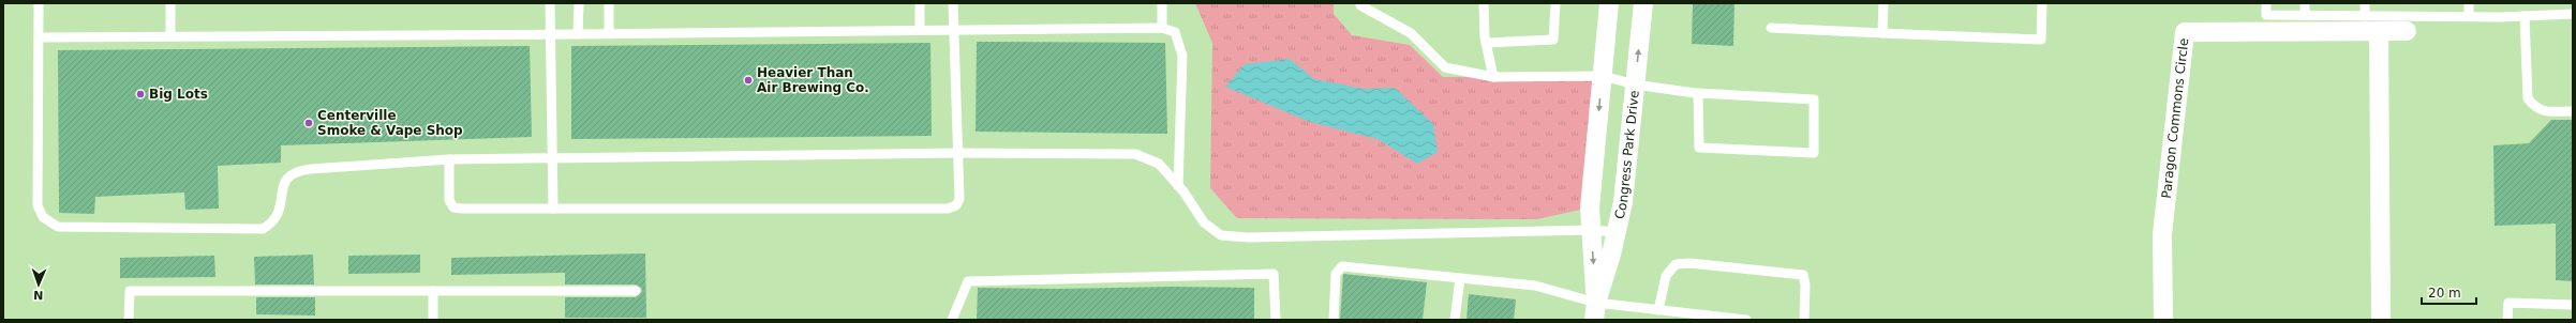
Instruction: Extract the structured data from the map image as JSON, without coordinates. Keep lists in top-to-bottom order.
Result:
{
  "streets": {
    "street": ["Paragon Commons Circle", "Congress Park Drive"]
  },
  "places": ["Heavier Than Air Brewing Co.", "Big Lots", "Centerville Smoke & Vape Shop"],
  "scale_bar": "20 m",
  "north": "bottom"
}
